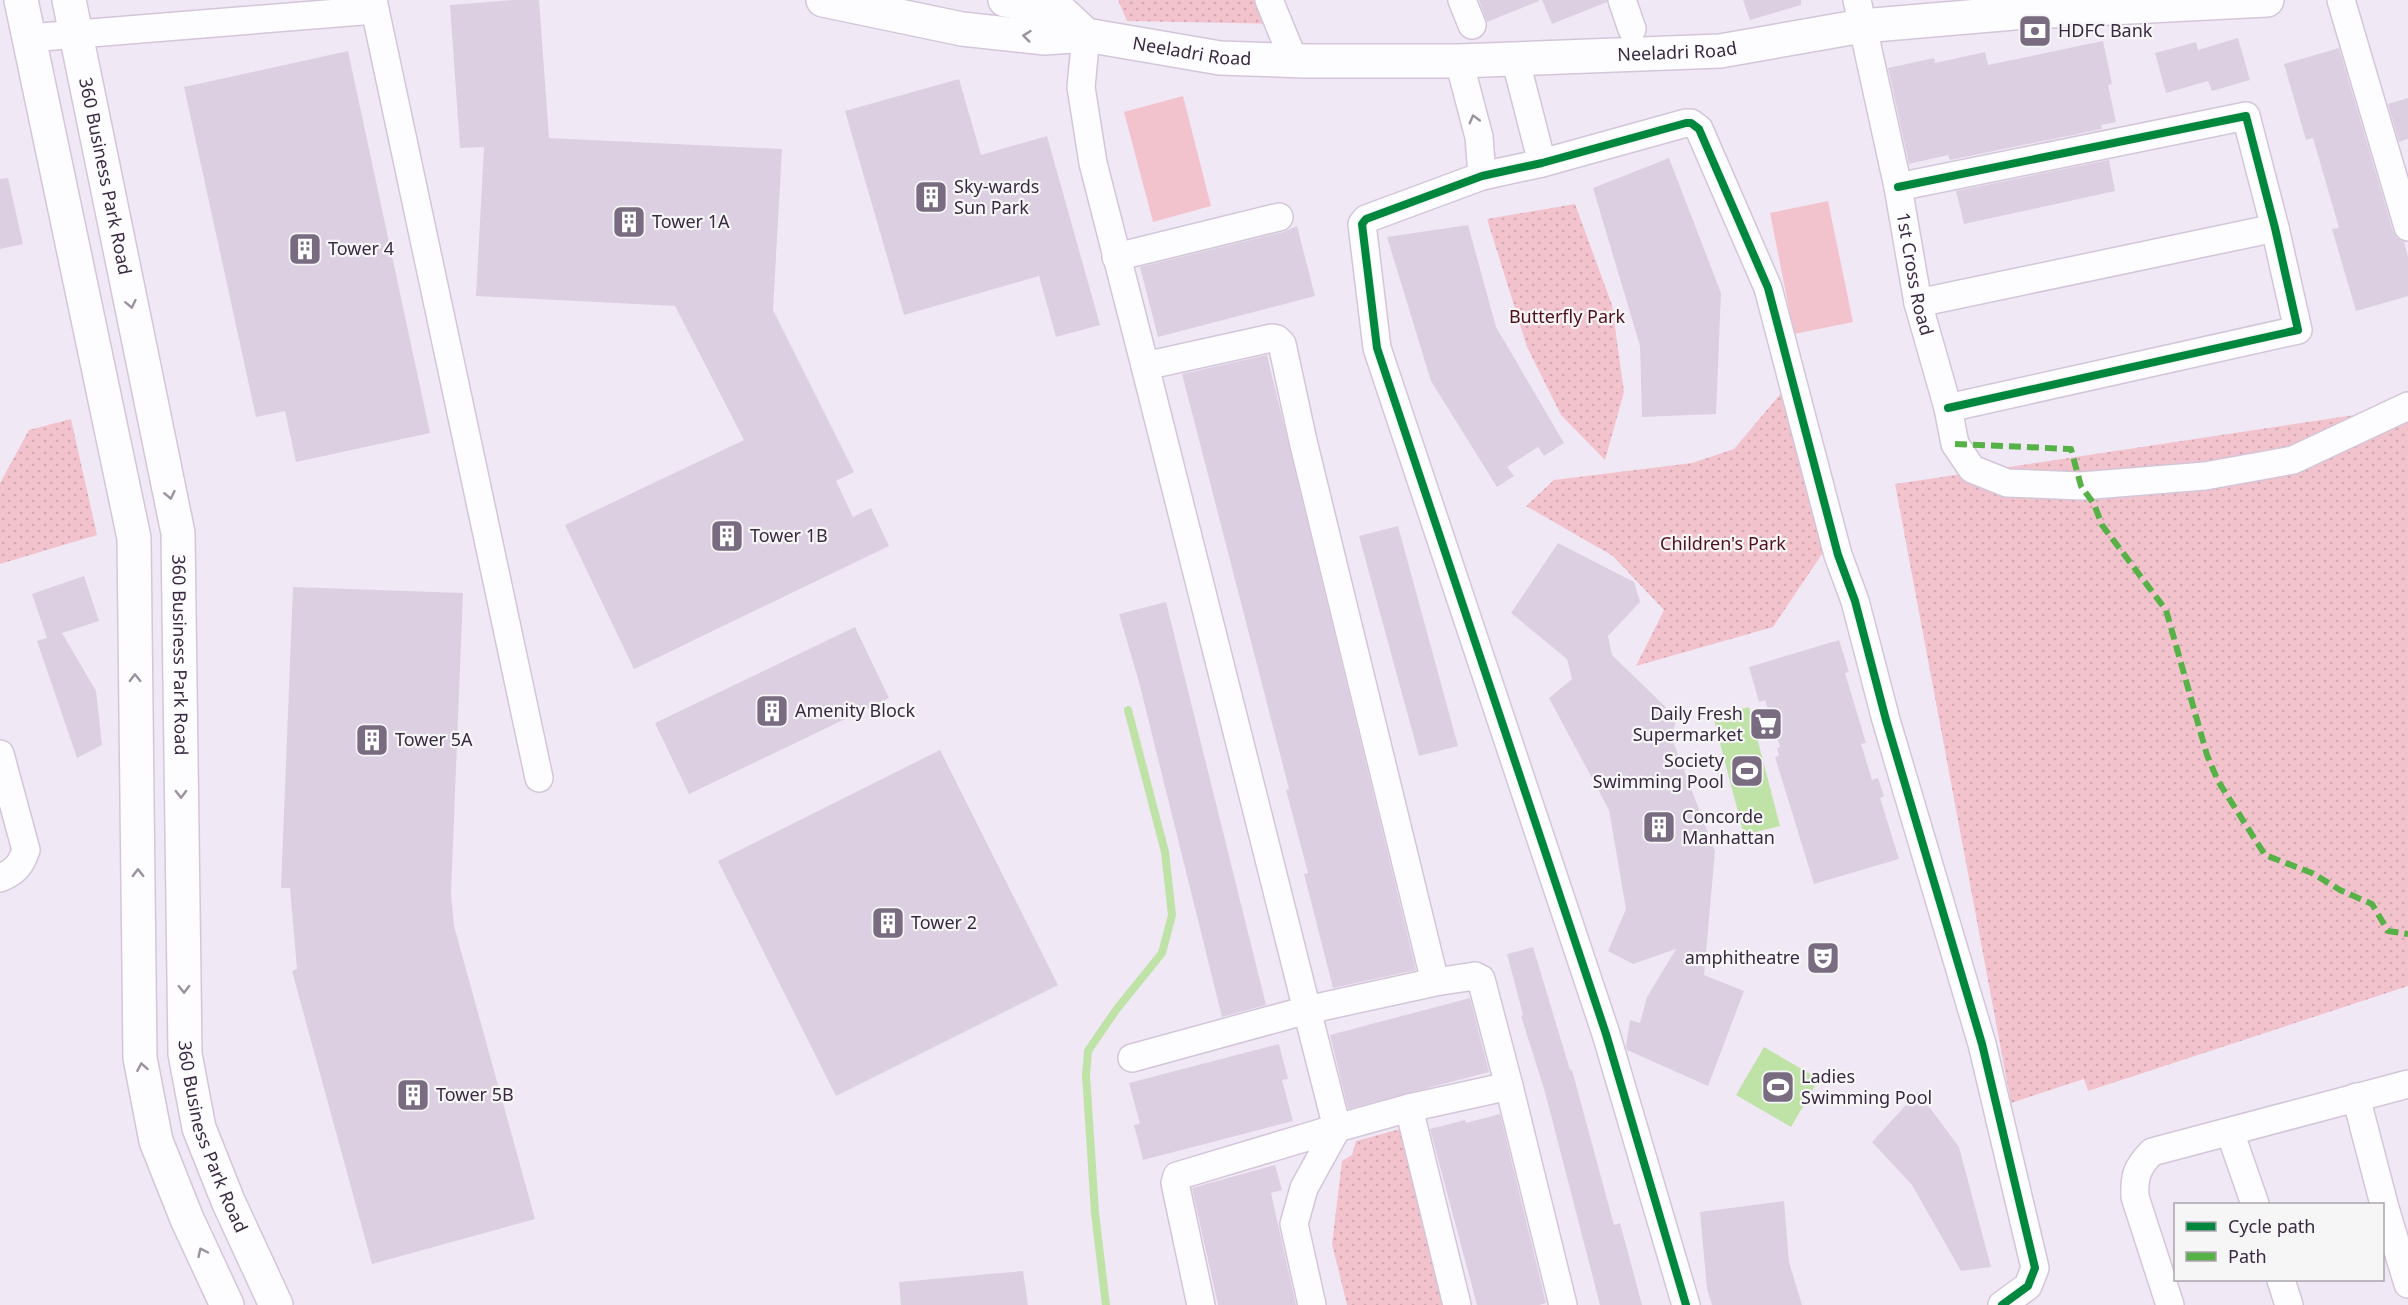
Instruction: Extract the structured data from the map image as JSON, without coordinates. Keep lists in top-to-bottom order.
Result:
{
  "streets": {
    "main road": ["Neeladri Road", "360 Business Park Road"],
    "street": ["1st Cross Road"]
  },
  "crossings": [
    ["Neeladri Road", "1st Cross Road"]
  ],
  "parks": ["Butterfly Park", "Children's Park"],
  "places": {
    "bank": ["HDFC Bank"],
    "building": [
      "Sky-wards Sun Park",
      "Tower 1A",
      "Tower 4",
      "Tower 1B",
      "Amenity Block",
      "Tower 5A",
      "Concorde Manhattan",
      "Tower 2",
      "Tower 5B"
    ],
    "supermarket": ["Daily Fresh Supermarket"],
    "sports": ["Society Swimming Pool", "Ladies Swimming Pool"],
    "theatre": ["amphitheatre"]
  },
  "legend": ["Cycle path", "Path"]
}
